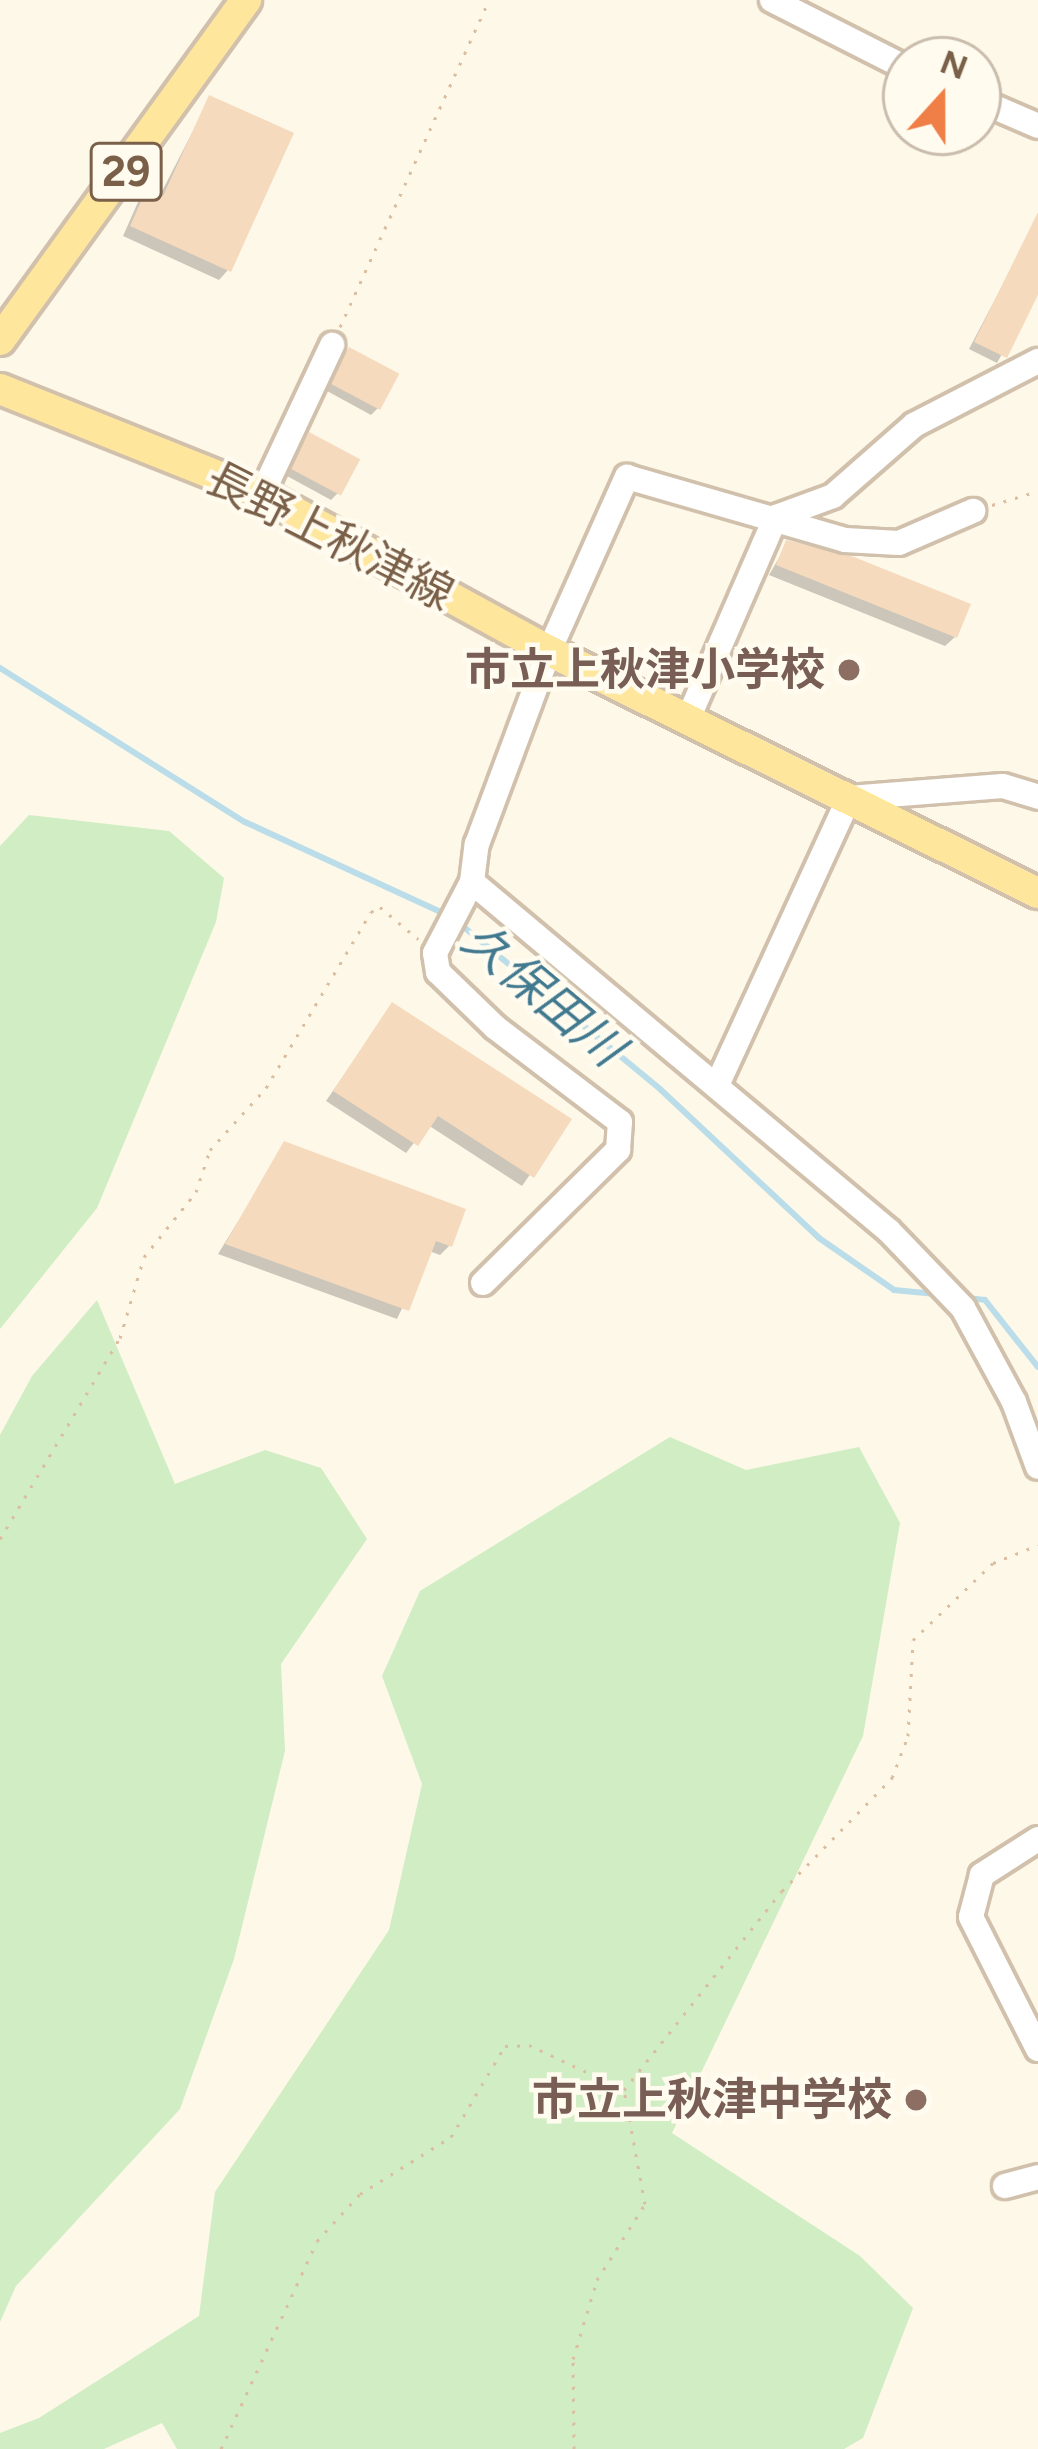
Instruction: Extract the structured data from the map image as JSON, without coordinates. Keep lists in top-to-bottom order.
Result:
{
  "streets": {
    "main road": ["29", "長野上秋津線"]
  },
  "water": ["久保田川"],
  "places": ["市立上秋津小学校", "市立上秋津中学校"],
  "north": "top"
}
